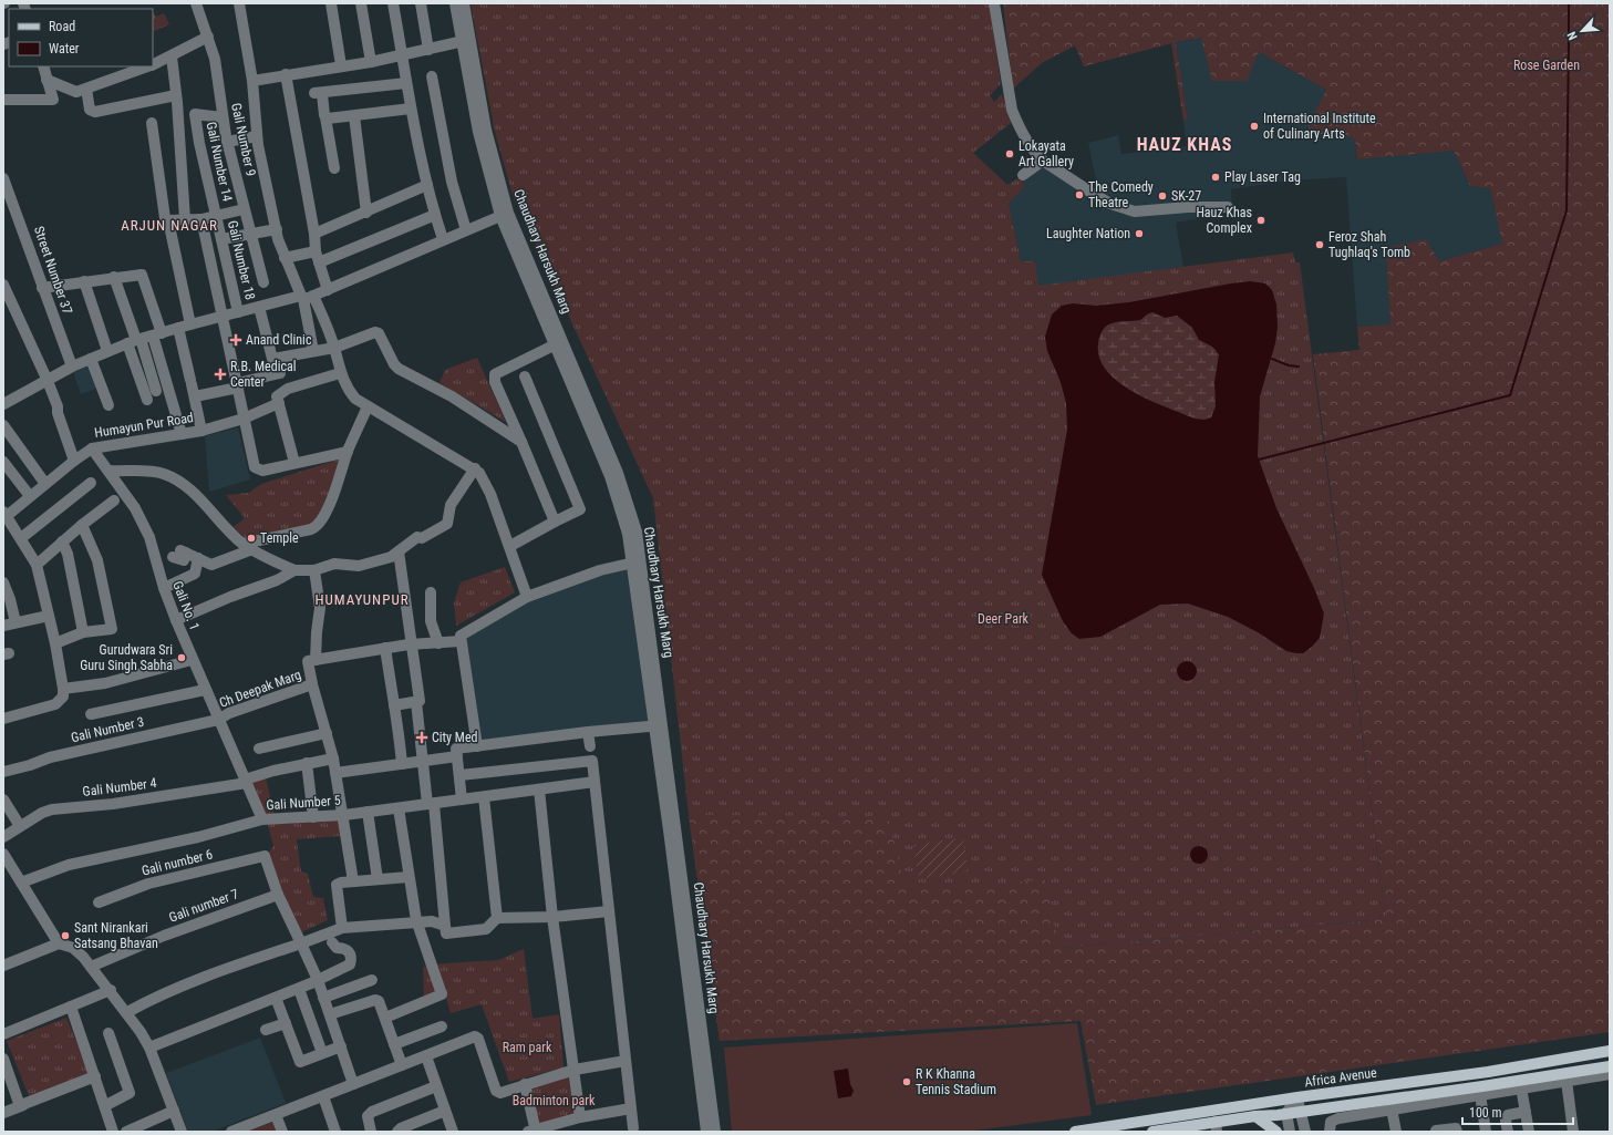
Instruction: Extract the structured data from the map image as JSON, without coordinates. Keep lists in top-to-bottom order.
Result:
{
  "streets": {
    "main road": ["Africa Avenue"],
    "street": [
      "Gali Number 9",
      "Gali Number 14",
      "Chaudhary Harsukh Marg",
      "Gali Number 18",
      "Street Number 37",
      "Humayun Pur Road",
      "Gali No. 1",
      "Ch Deepak Marg",
      "Gali Number 3",
      "Gali Number 4",
      "Gali Number 5",
      "Gali number 6",
      "Gali number 7"
    ]
  },
  "crossings": [
    ["Gali Number 9", "Gali Number 14"],
    ["Gali Number 14", "Gali Number 18"],
    ["Humayun Pur Road", "Gali No. 1"],
    ["Gali No. 1", "Ch Deepak Marg"],
    ["Gali No. 1", "Gali Number 3"],
    ["Gali No. 1", "Gali Number 4"],
    ["Gali No. 1", "Gali Number 5"],
    ["Ch Deepak Marg", "Gali Number 3"],
    ["Gali number 6", "Gali number 7"]
  ],
  "districts": ["HAUZ KHAS", "ARJUN NAGAR", "HUMAYUNPUR"],
  "parks": [
    "Rose Garden",
    "Deer Park",
    "Ram park",
    "Badminton park"
  ],
  "places": {
    "other": [
      "International Institute of Culinary Arts",
      "Lokayata Art Gallery",
      "Play Laser Tag",
      "The Comedy Theatre",
      "SK-27",
      "Hauz Khas Complex",
      "Laughter Nation",
      "Feroz Shah Tughlaq's Tomb",
      "Temple",
      "Gurudwara Sri Guru Singh Sabha",
      "Sant Nirankari Satsang Bhavan",
      "R K Khanna Tennis Stadium"
    ],
    "health": ["Anand Clinic", "R.B. Medical Center", "City Med"]
  },
  "legend": ["Road", "Water"],
  "scale_bar": "100 m",
  "north": "bottom left"
}
